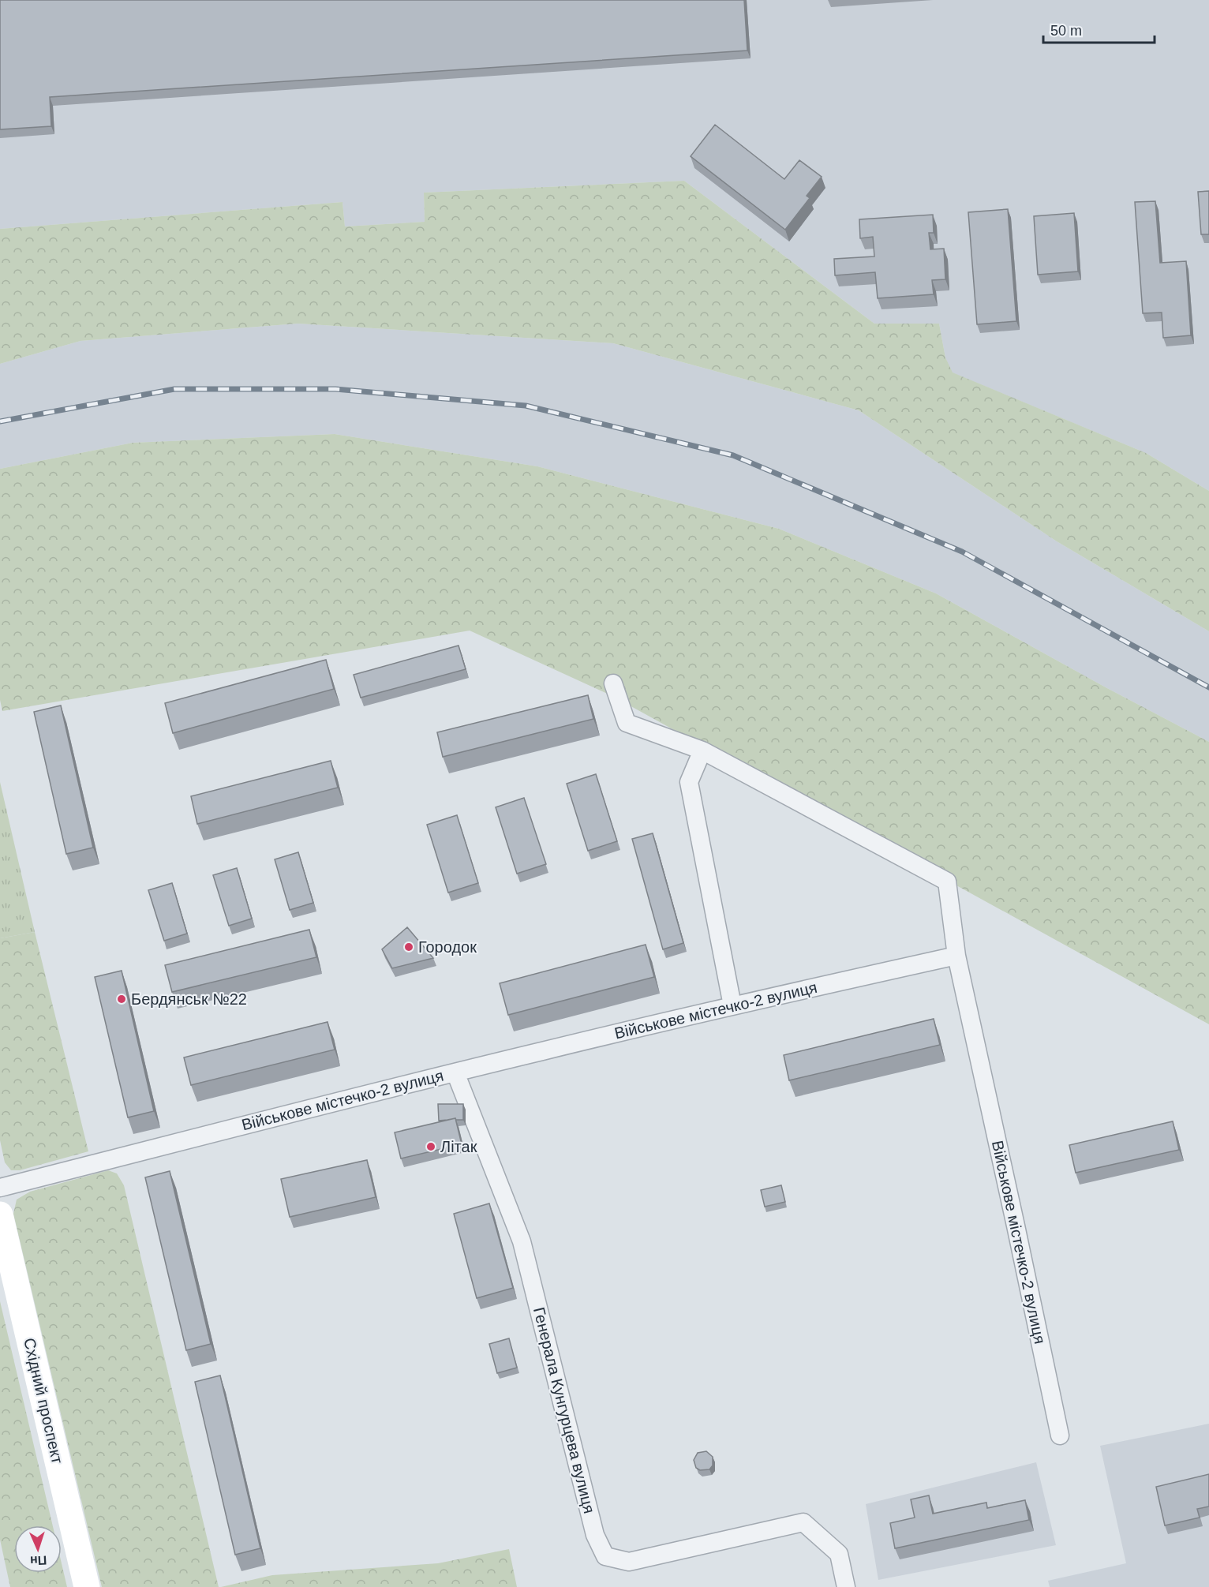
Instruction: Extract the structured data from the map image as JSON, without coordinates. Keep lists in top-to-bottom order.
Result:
{
  "streets": {
    "main road": ["Східний проспект"],
    "street": ["Військове містечко-2 вулиця", "Генерала Кунгурцева вулиця"]
  },
  "crossings": [
    ["Військове містечко-2 вулиця", "Генерала Кунгурцева вулиця"]
  ],
  "places": ["Городок", "Бердянськ №22", "Літак"],
  "scale_bar": "50 m",
  "north": "bottom"
}
